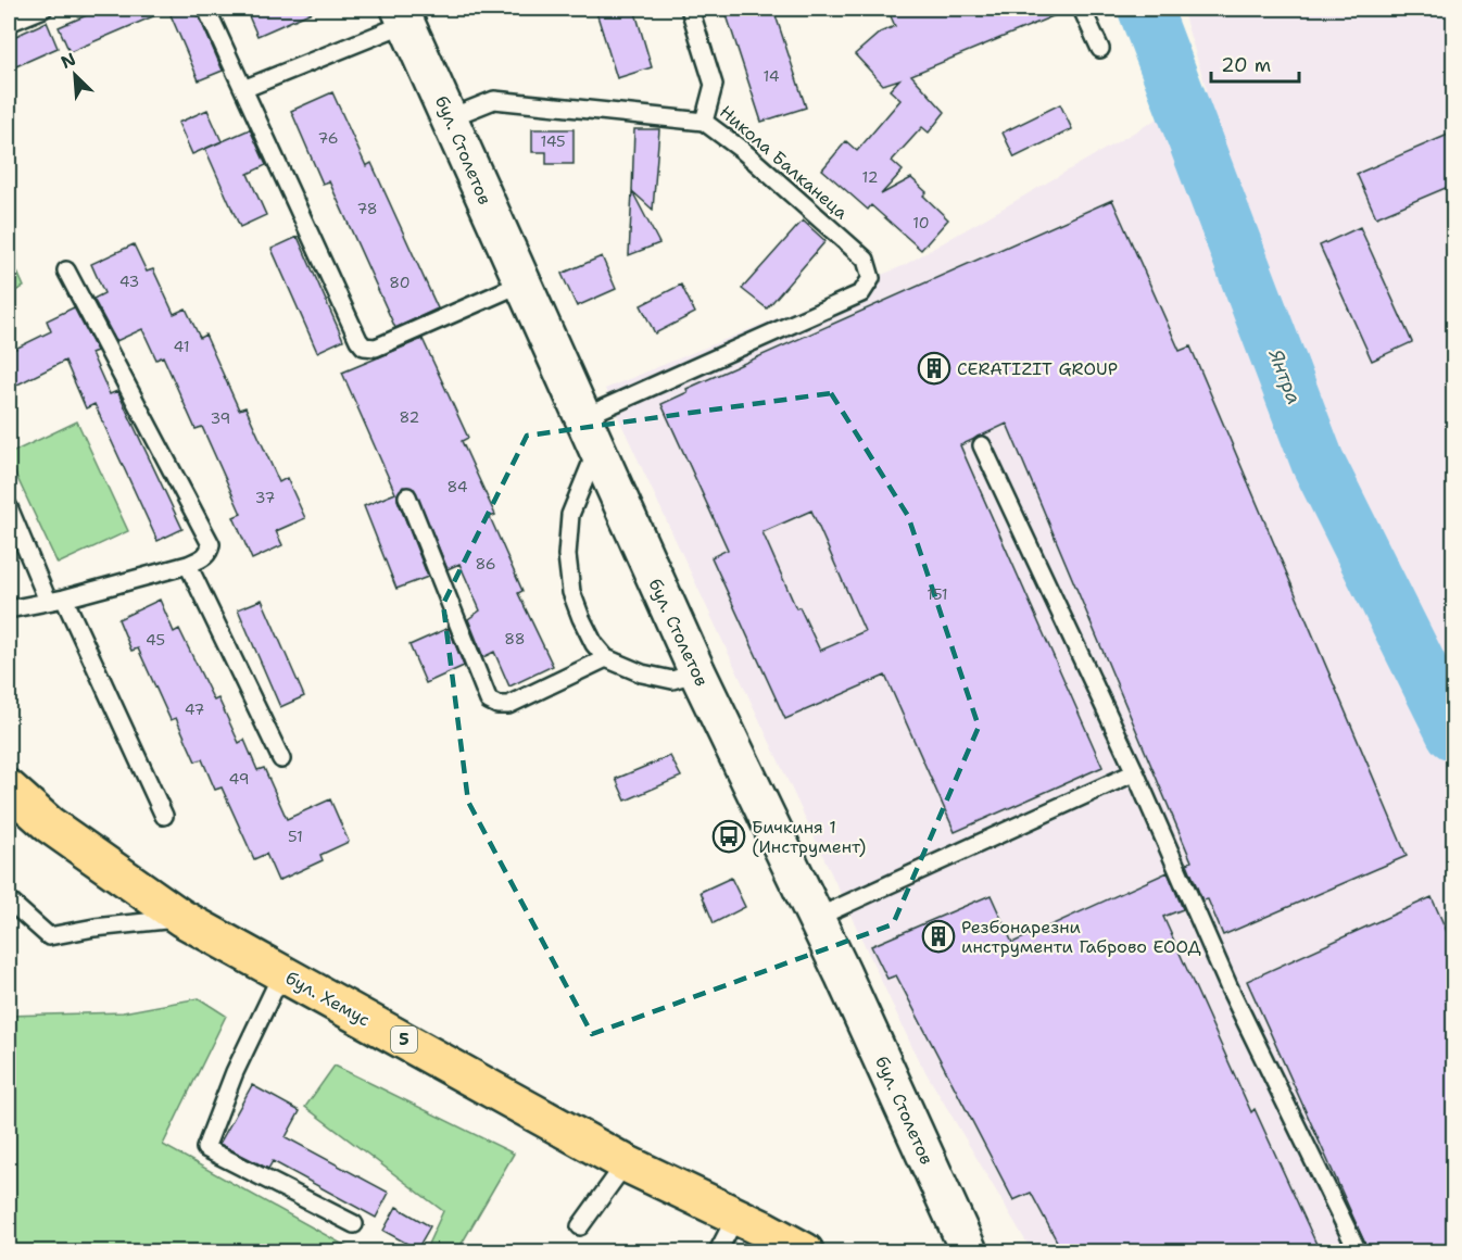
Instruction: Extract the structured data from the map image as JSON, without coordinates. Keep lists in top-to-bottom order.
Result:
{
  "streets": {
    "main road": ["бул. Столетов", "бул. Хемус", "5"],
    "lane": ["Никола Балканеца"]
  },
  "crossings": [
    ["бул. Столетов", "Никола Балканеца"]
  ],
  "water": ["Янтра"],
  "places": {
    "building": ["CERATIZIT GROUP", "Резбонарезни инструменти Габрово ЕООД"],
    "bus stop": ["Бичкиня 1 (Инструмент)"]
  },
  "house_numbers": [
    "14",
    "76",
    "145",
    "12",
    "78",
    "10",
    "43",
    "80",
    "41",
    "82",
    "39",
    "84",
    "37",
    "86",
    "151",
    "88",
    "45",
    "47",
    "49",
    "51"
  ],
  "scale_bar": "20 m",
  "north": "top left"
}
